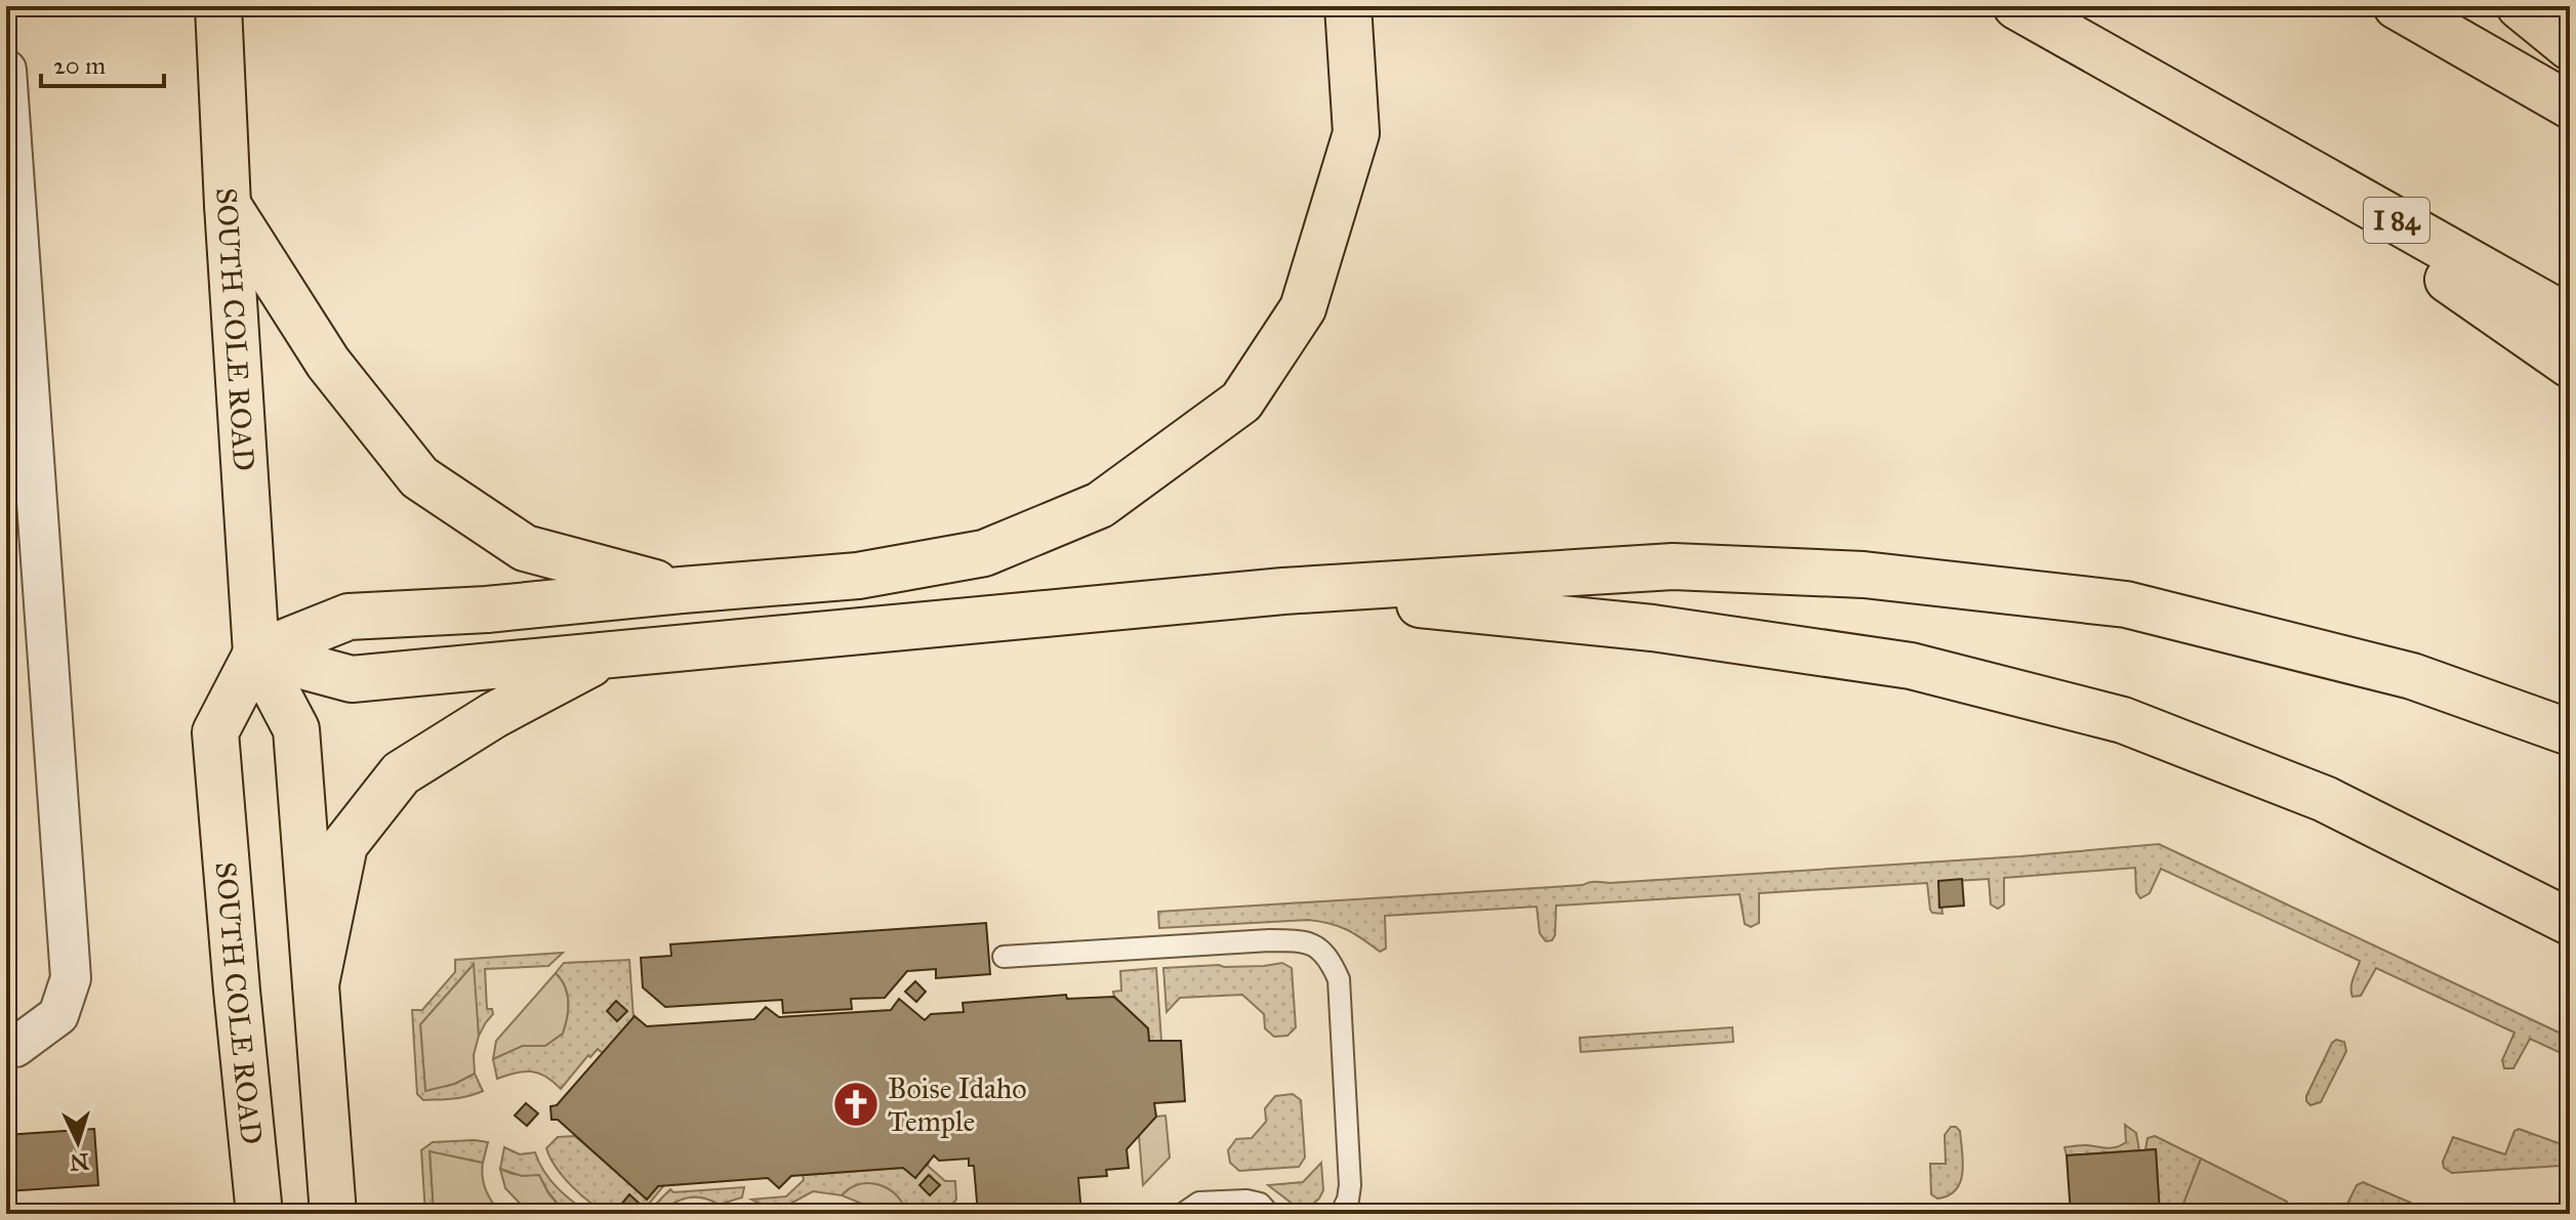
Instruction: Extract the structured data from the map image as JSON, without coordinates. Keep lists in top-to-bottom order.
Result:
{
  "streets": {
    "main road": ["I 84", "SOUTH COLE ROAD"]
  },
  "places": {
    "church": ["Boise Idaho Temple"]
  },
  "scale_bar": "20 m",
  "north": "bottom"
}
